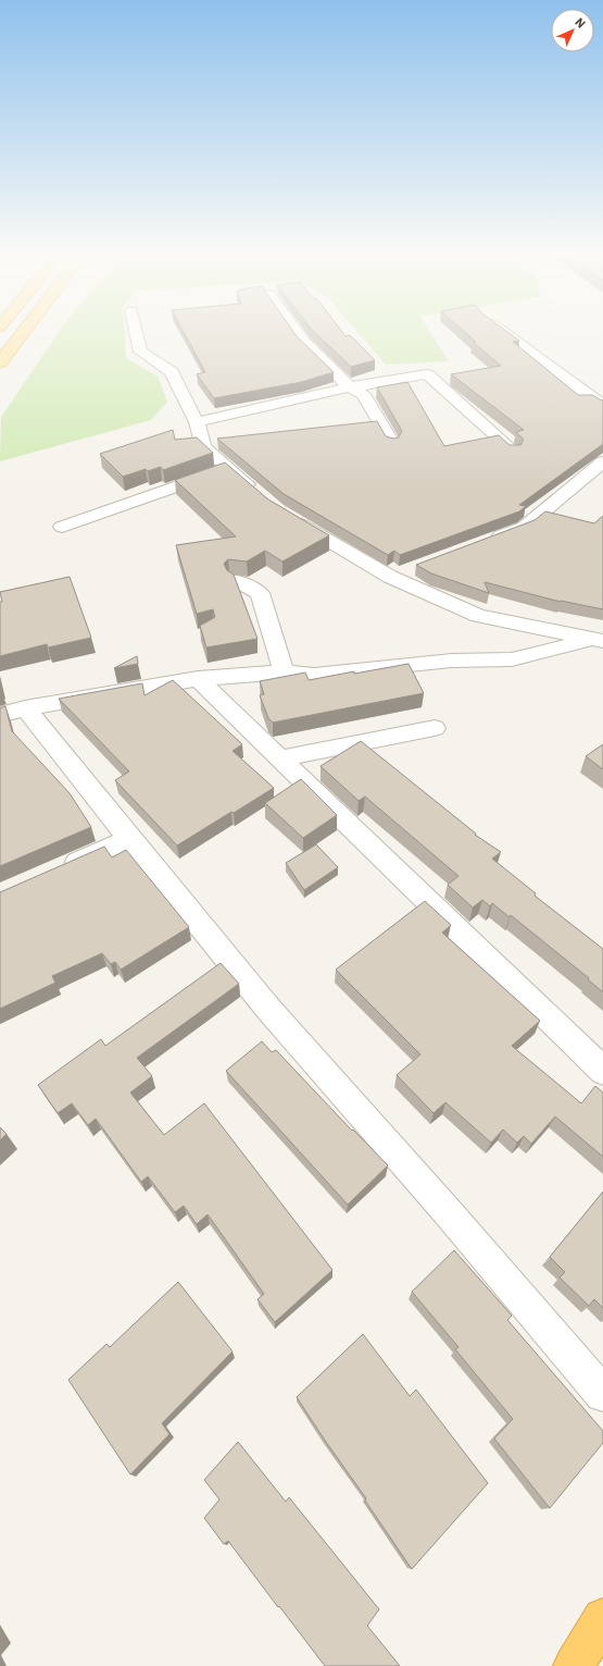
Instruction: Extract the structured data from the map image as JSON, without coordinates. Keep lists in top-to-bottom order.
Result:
{
  "north": "top right"
}
